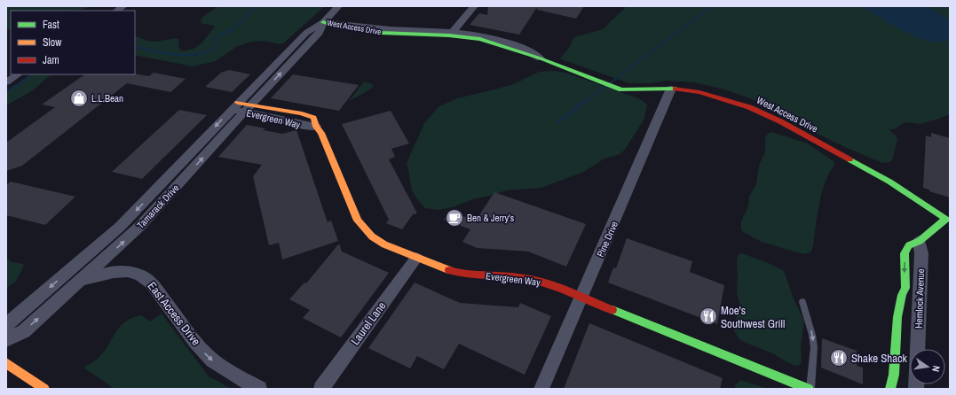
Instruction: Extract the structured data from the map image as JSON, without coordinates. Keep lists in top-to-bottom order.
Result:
{
  "streets": {
    "street": [
      "West Access Drive",
      "Evergreen Way",
      "Tamarack Drive",
      "Pine Drive",
      "Hemlock Avenue",
      "East Access Drive",
      "Laurel Lane"
    ]
  },
  "crossings": [
    ["West Access Drive", "Tamarack Drive"],
    ["West Access Drive", "Pine Drive"],
    ["West Access Drive", "Hemlock Avenue"],
    ["Evergreen Way", "Tamarack Drive"],
    ["Evergreen Way", "Pine Drive"],
    ["Evergreen Way", "Laurel Lane"],
    ["Tamarack Drive", "East Access Drive"]
  ],
  "one_way": ["East Access Drive"],
  "places": {
    "shop": ["L.L.Bean"],
    "cafe": ["Ben & Jerry's"],
    "restaurant": ["Moe's Southwest Grill", "Shake Shack"]
  },
  "legend": ["Fast", "Slow", "Jam"],
  "north": "right"
}
